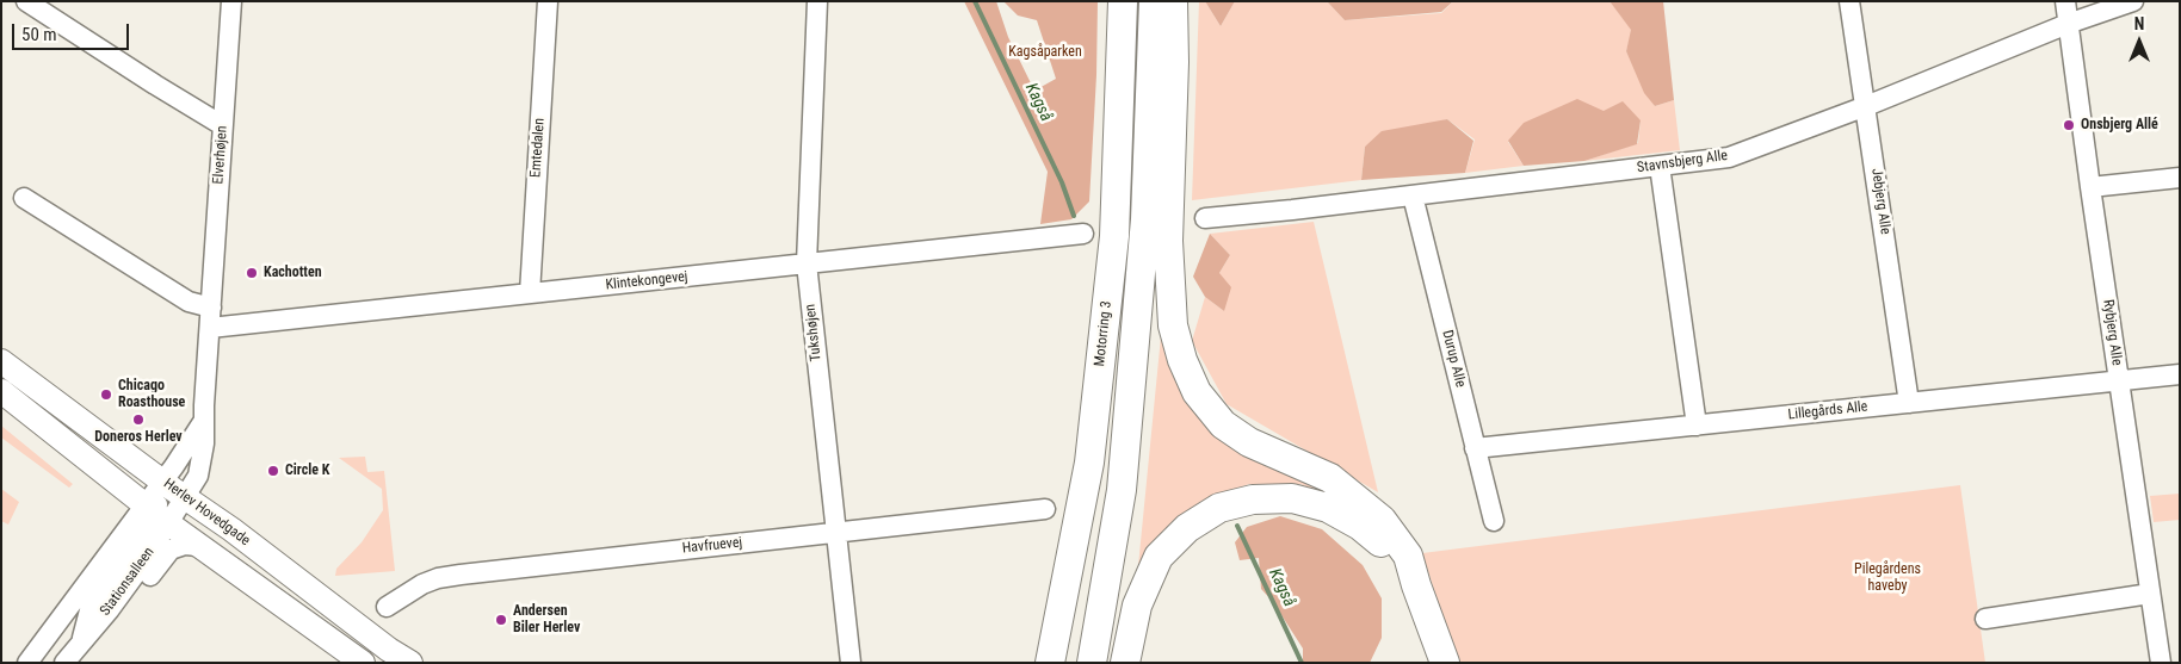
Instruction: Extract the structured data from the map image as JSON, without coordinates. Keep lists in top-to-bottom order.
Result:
{
  "streets": {
    "highway": ["Motorring 3"],
    "main road": ["Herlev Hovedgade"],
    "street": [
      "Emtedalen",
      "Elverhøjen",
      "Stavnsbjerg Alle",
      "Jebjerg Alle",
      "Klintekongevej",
      "Tukshøjen",
      "Rybjerg Alle",
      "Durup Alle",
      "Lillegårds Alle",
      "Havfruevej"
    ]
  },
  "crossings": [
    ["Emtedalen", "Klintekongevej"],
    ["Elverhøjen", "Klintekongevej"],
    ["Elverhøjen", "Herlev Hovedgade"],
    ["Stavnsbjerg Alle", "Jebjerg Alle"],
    ["Stavnsbjerg Alle", "Rybjerg Alle"],
    ["Stavnsbjerg Alle", "Durup Alle"],
    ["Jebjerg Alle", "Lillegårds Alle"],
    ["Klintekongevej", "Tukshøjen"],
    ["Tukshøjen", "Havfruevej"],
    ["Rybjerg Alle", "Lillegårds Alle"],
    ["Durup Alle", "Lillegårds Alle"]
  ],
  "water": ["Kagså"],
  "parks": ["Kagsåparken", "Pilegårdens haveby"],
  "places": [
    "Onsbjerg Allé",
    "Kachotten",
    "Chicago Roasthouse",
    "Doneros Herlev",
    "Circle K",
    "Andersen Biler Herlev"
  ],
  "scale_bar": "50 m",
  "north": "top"
}
